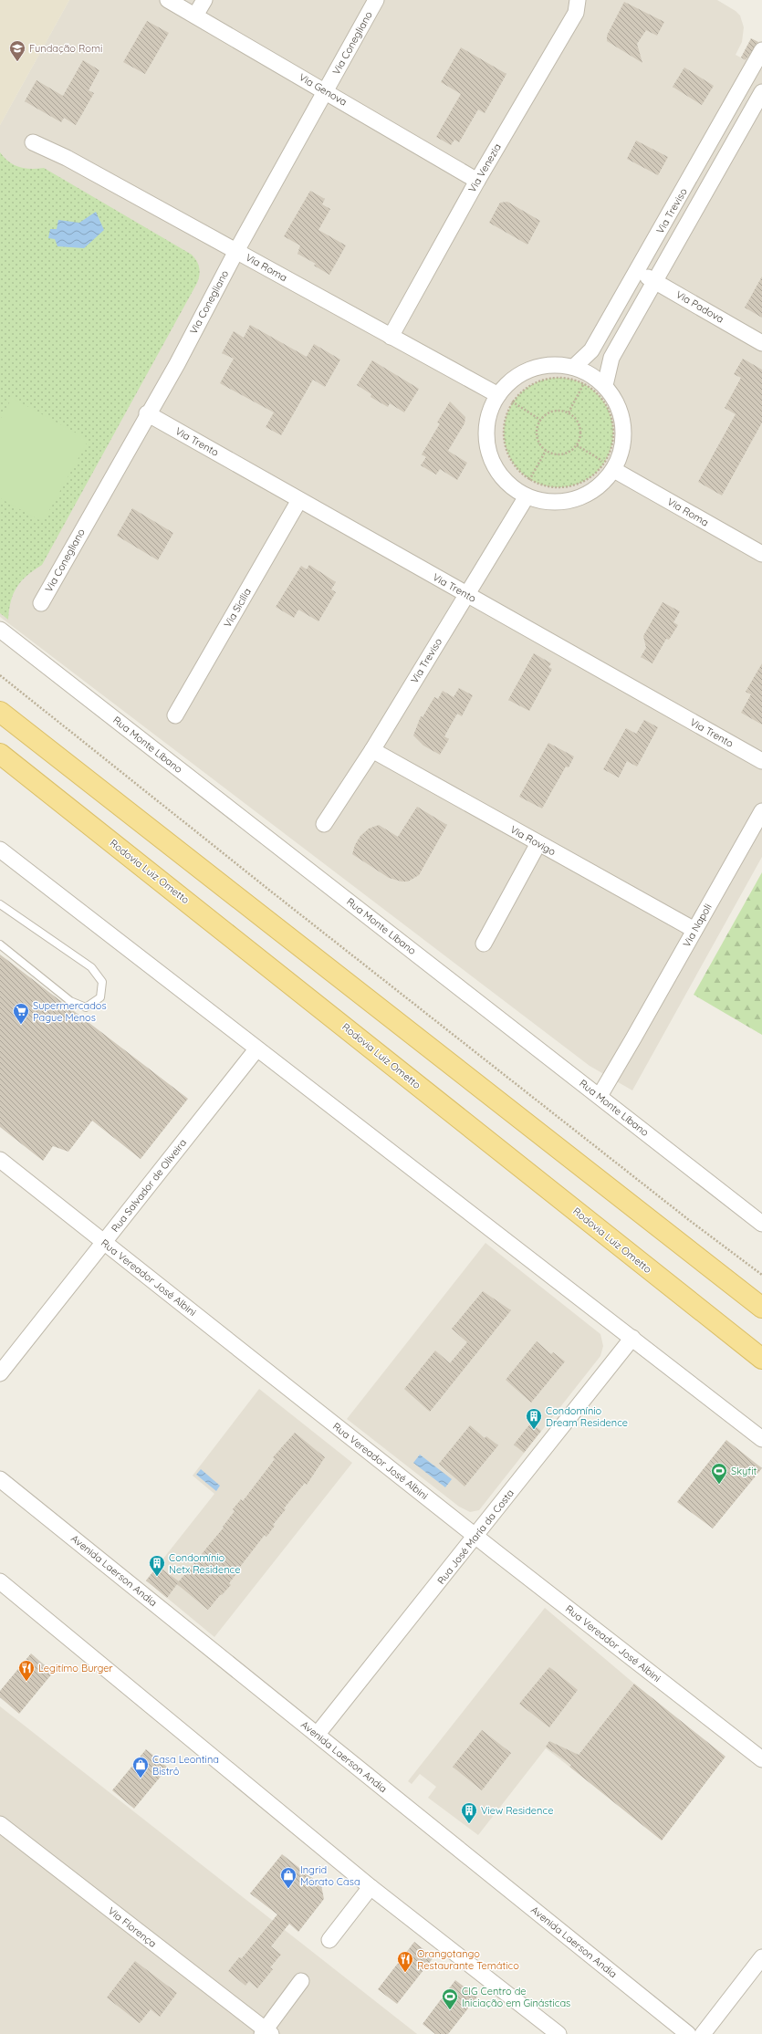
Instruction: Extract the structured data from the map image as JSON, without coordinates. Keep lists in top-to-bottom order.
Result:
{
  "streets": {
    "main road": ["Rodovia Luiz Ometto"],
    "street": [
      "Via Conegliano",
      "Via Genova",
      "Via Venezia",
      "Via Treviso",
      "Via Roma",
      "Via Padova",
      "Via Trento",
      "Via Sicília",
      "Rua Monte Líbano",
      "Via Rovigo",
      "Via Napoli",
      "Rua Salvador de Oliveira",
      "Rua Vereador José Albini",
      "Rua José María da Costa",
      "Avenida Laerson Andia",
      "Via Florença"
    ]
  },
  "crossings": [
    ["Via Conegliano", "Via Genova"],
    ["Via Conegliano", "Via Roma"],
    ["Via Conegliano", "Via Trento"],
    ["Via Genova", "Via Venezia"],
    ["Via Venezia", "Via Roma"],
    ["Via Treviso", "Via Padova"],
    ["Via Treviso", "Via Trento"],
    ["Via Treviso", "Via Rovigo"],
    ["Via Trento", "Via Sicília"],
    ["Rua Monte Líbano", "Via Napoli"],
    ["Via Rovigo", "Via Napoli"],
    ["Rua Salvador de Oliveira", "Rua Vereador José Albini"],
    ["Rua Vereador José Albini", "Rua José María da Costa"],
    ["Rua José María da Costa", "Avenida Laerson Andia"]
  ],
  "places": {
    "school or university": ["Fundação Romi"],
    "supermarket": ["Supermercados Pague Menos"],
    "building": ["Condomínio Dream Residence", "Condomínio Netx Residence", "View Residence"],
    "sports": ["Skyfit", "CIG Centro de Iniciação em Ginásticas"],
    "restaurant": ["Legitímo Burger", "Orangotango Restaurante Temático"],
    "shop": ["Casa Leontina Bistrô", "Ingrid Morato Casa"]
  }
}
